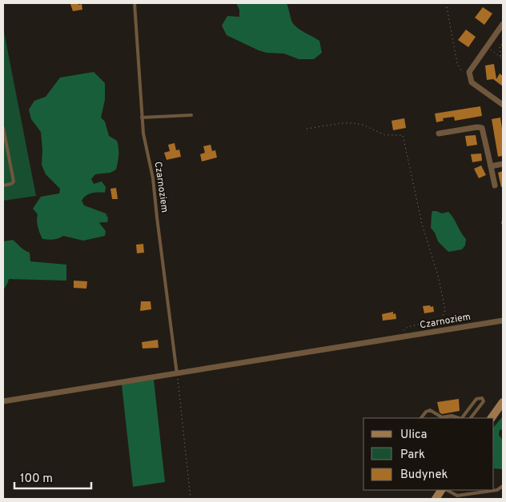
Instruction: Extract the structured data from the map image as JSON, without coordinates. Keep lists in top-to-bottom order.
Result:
{
  "streets": {
    "street": ["Czarnoziem"]
  },
  "legend": ["Ulica", "Park", "Budynek"],
  "scale_bar": "100 m"
}
